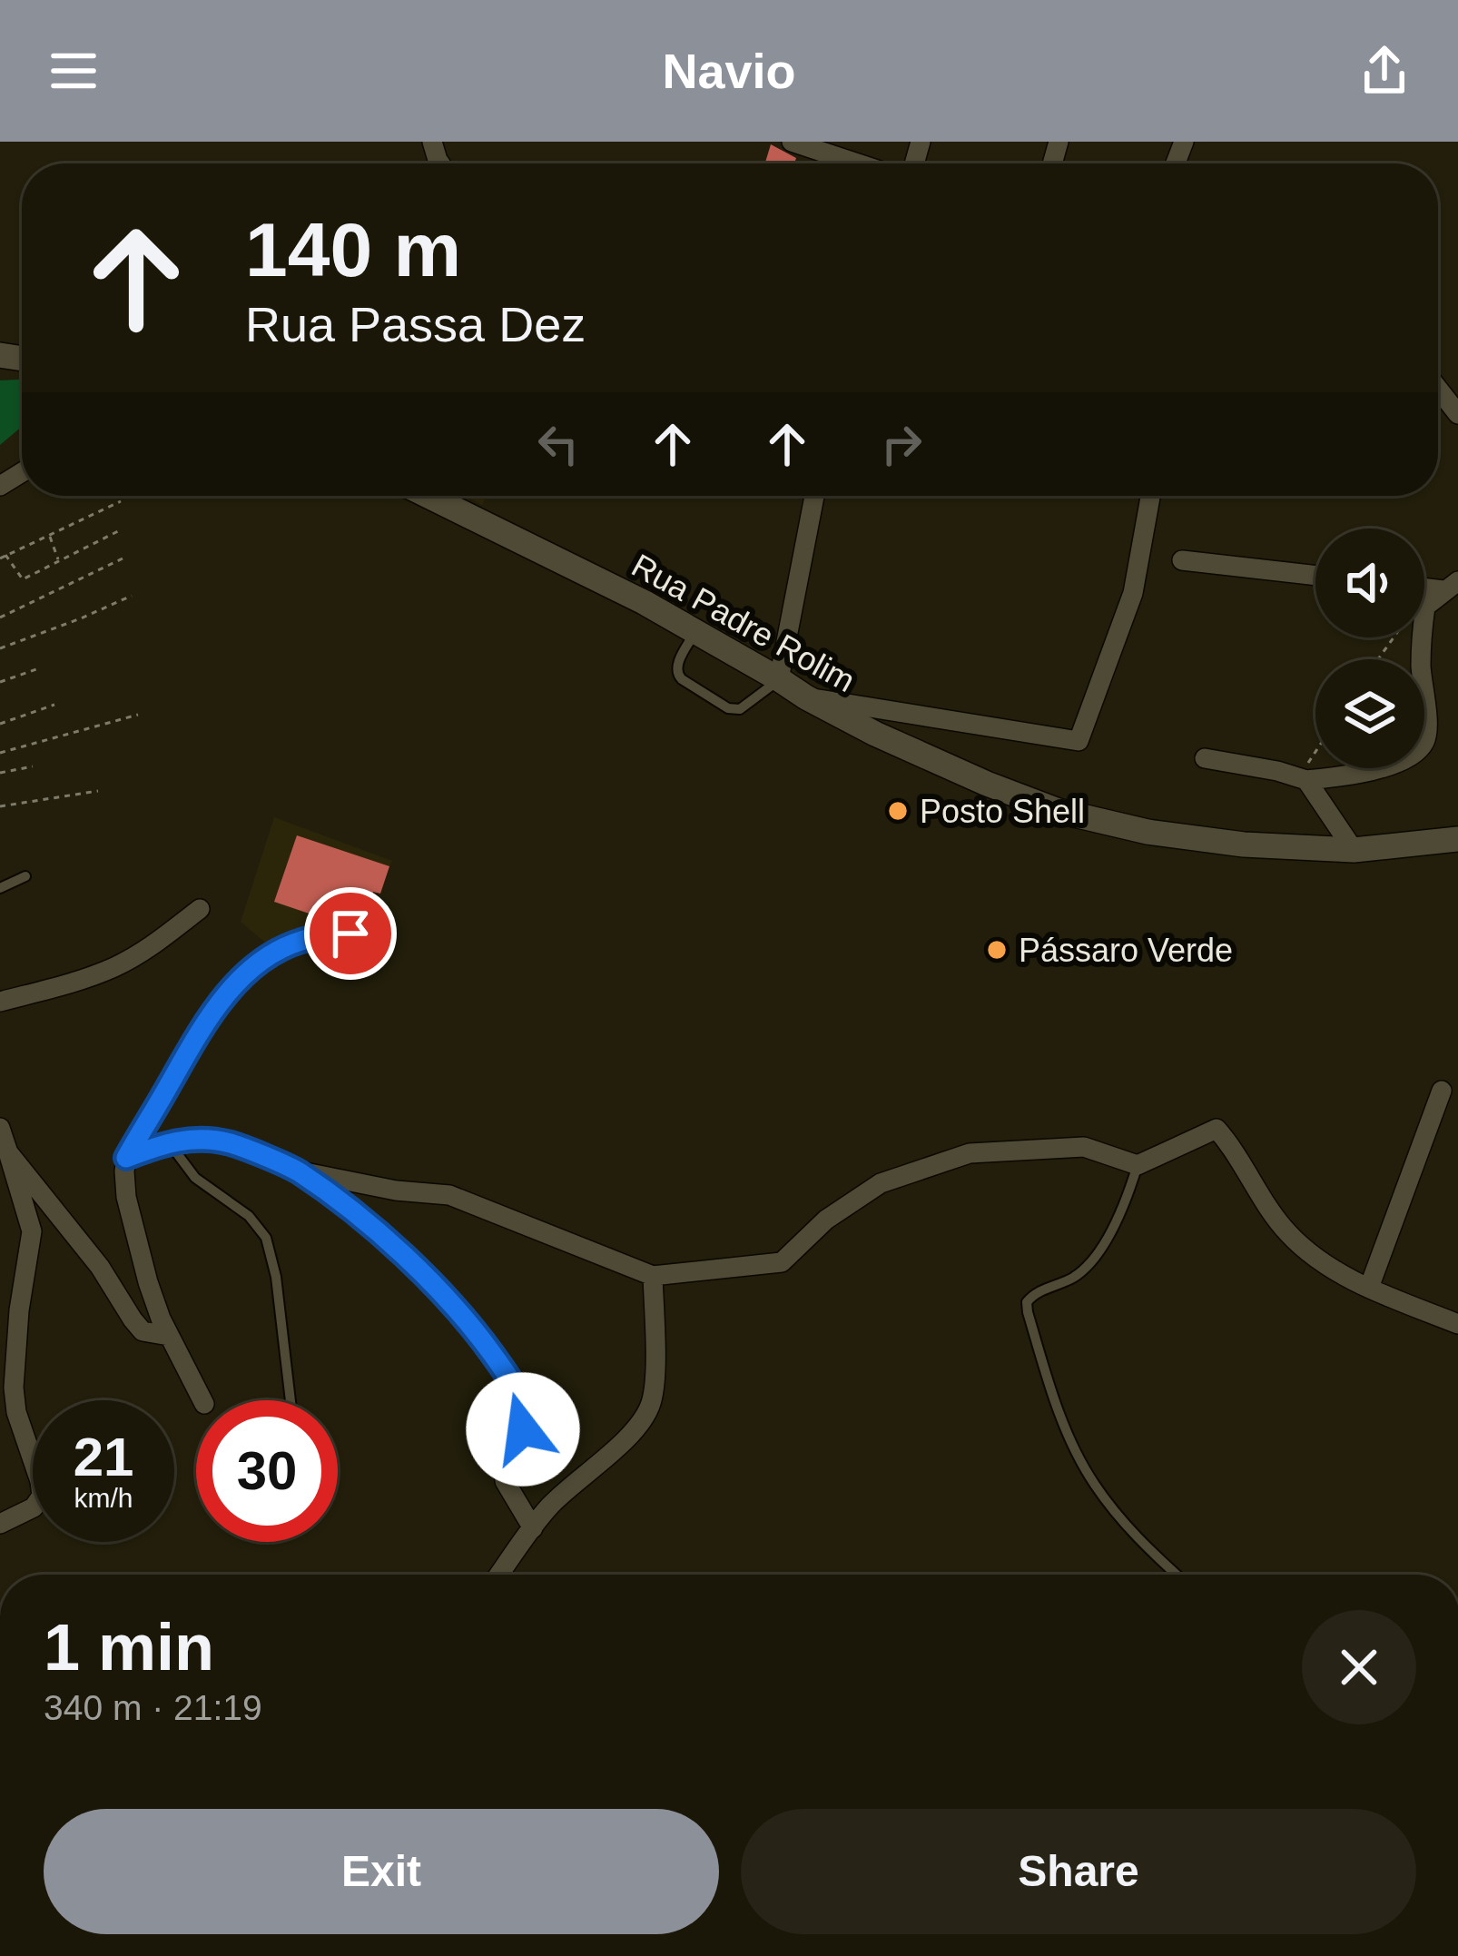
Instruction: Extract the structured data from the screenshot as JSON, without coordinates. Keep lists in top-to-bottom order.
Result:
{
  "streets": {
    "main road": ["Rua Padre Rolim"]
  },
  "places": ["Posto Shell", "Pássaro Verde"],
  "page": {
    "header": "Navio",
    "turn": ["140 m", "Rua Passa Dez"],
    "speed": "21 km/h",
    "limit": "30",
    "heading": ["1 min", "340 m · 21:19"],
    "buttons": ["Exit", "Share"]
  }
}
